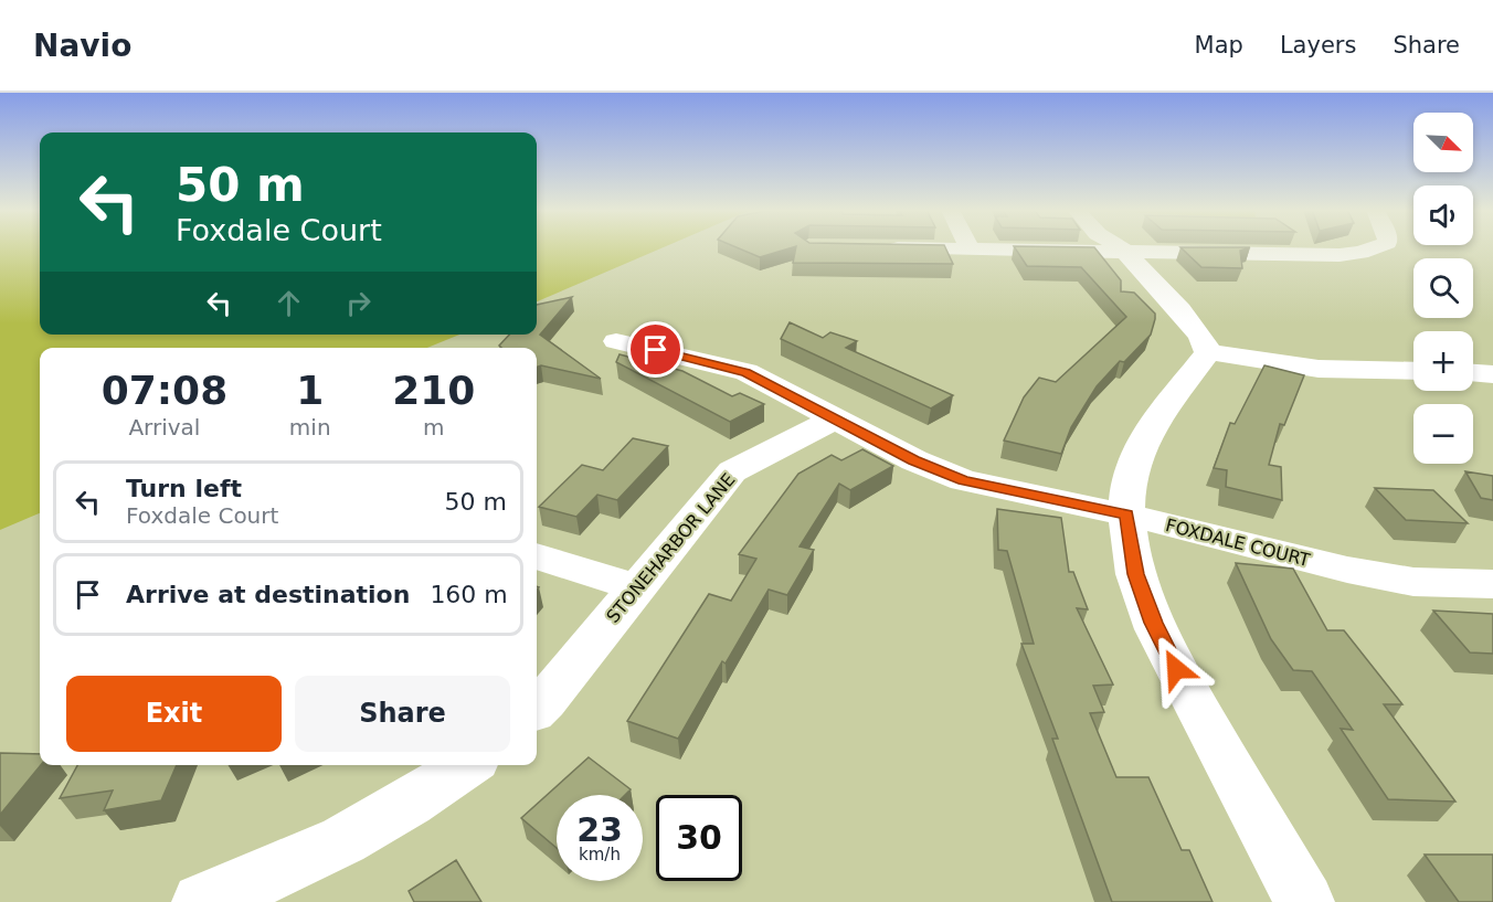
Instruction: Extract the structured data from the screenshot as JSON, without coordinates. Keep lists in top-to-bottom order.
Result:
{
  "streets": {
    "street": ["FOXDALE COURT", "STONEHARBOR LANE"]
  },
  "crossings": [
    ["FOXDALE COURT", "STONEHARBOR LANE"]
  ],
  "north": "bottom right",
  "page": {
    "header": "Navio",
    "nav": ["Map", "Layers", "Share"],
    "map_buttons": ["+", "−"],
    "turn": ["50 m", "Foxdale Court"],
    "eta": [
      "07:08",
      "Arrival",
      "1",
      "min",
      "210",
      "m"
    ],
    "list": [
      {
        "name": "Turn left",
        "note": "Foxdale Court",
        "value": "50 m"
      },
      {
        "name": "Arrive at destination",
        "value": "160 m"
      }
    ],
    "buttons": ["Exit", "Share"],
    "speed": "23 km/h",
    "limit": "30"
  }
}
